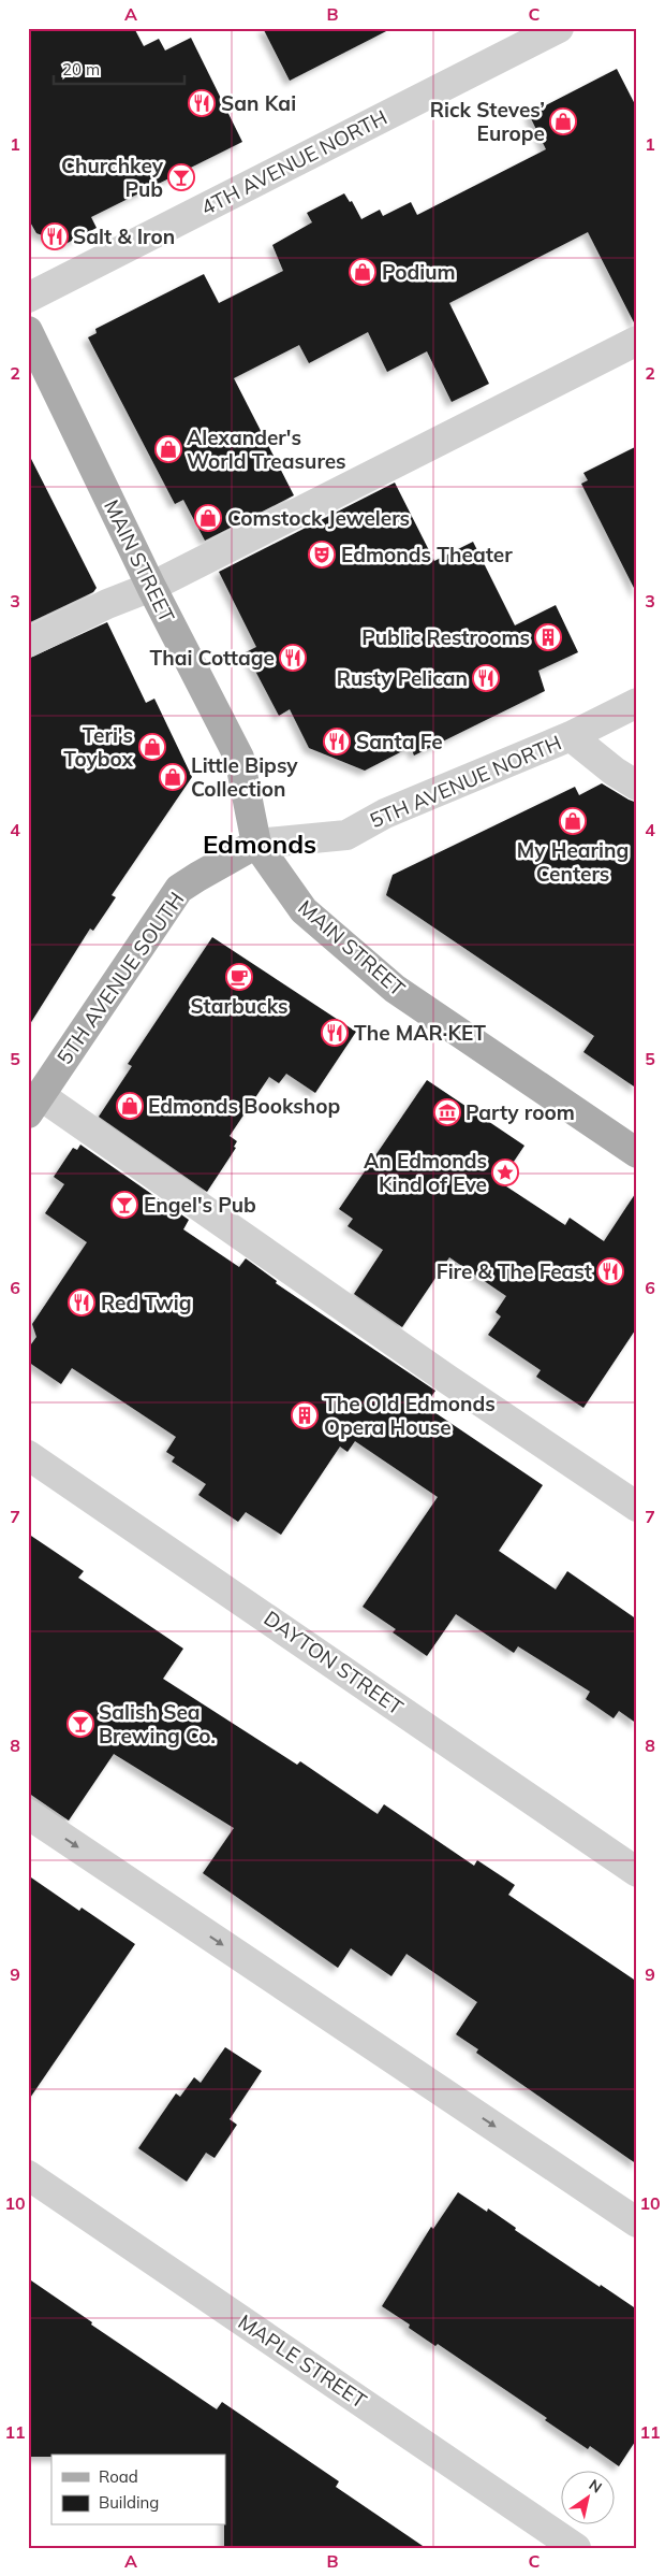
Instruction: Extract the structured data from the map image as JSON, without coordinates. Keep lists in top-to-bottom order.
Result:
{
  "streets": {
    "main road": ["MAIN STREET", "5TH AVENUE SOUTH"],
    "street": [
      "4TH AVENUE NORTH",
      "5TH AVENUE NORTH",
      "DAYTON STREET",
      "MAPLE STREET"
    ]
  },
  "crossings": [
    ["MAIN STREET", "5TH AVENUE NORTH"],
    ["MAIN STREET", "5TH AVENUE SOUTH"],
    ["5TH AVENUE NORTH", "5TH AVENUE SOUTH"]
  ],
  "districts": ["Edmonds"],
  "places": {
    "restaurant": [
      "San Kai",
      "Salt & Iron",
      "Thai Cottage",
      "Rusty Pelican",
      "Santa Fe",
      "The MAR·KET",
      "Fire & The Feast",
      "Red Twig"
    ],
    "shop": [
      "Rick Steves’ Europe",
      "Podium",
      "Alexander's World Treasures",
      "Comstock Jewelers",
      "Teri's Toybox",
      "Little Bipsy Collection",
      "My Hearing Centers",
      "Edmonds Bookshop"
    ],
    "bar": ["Churchkey Pub", "Engel's Pub", "Salish Sea Brewing Co."],
    "theatre": ["Edmonds Theater"],
    "building": ["Public Restrooms", "The Old Edmonds Opera House"],
    "cafe": ["Starbucks"],
    "museum": ["Party room"],
    "place": ["An Edmonds Kind of Eve"]
  },
  "legend": ["Road", "Building"],
  "scale_bar": "20 m",
  "north": "top right",
  "grid": {
    "columns": ["A", "B", "C"],
    "rows": [
      "1",
      "2",
      "3",
      "4",
      "5",
      "6",
      "7",
      "8",
      "9",
      "10",
      "11"
    ]
  }
}
